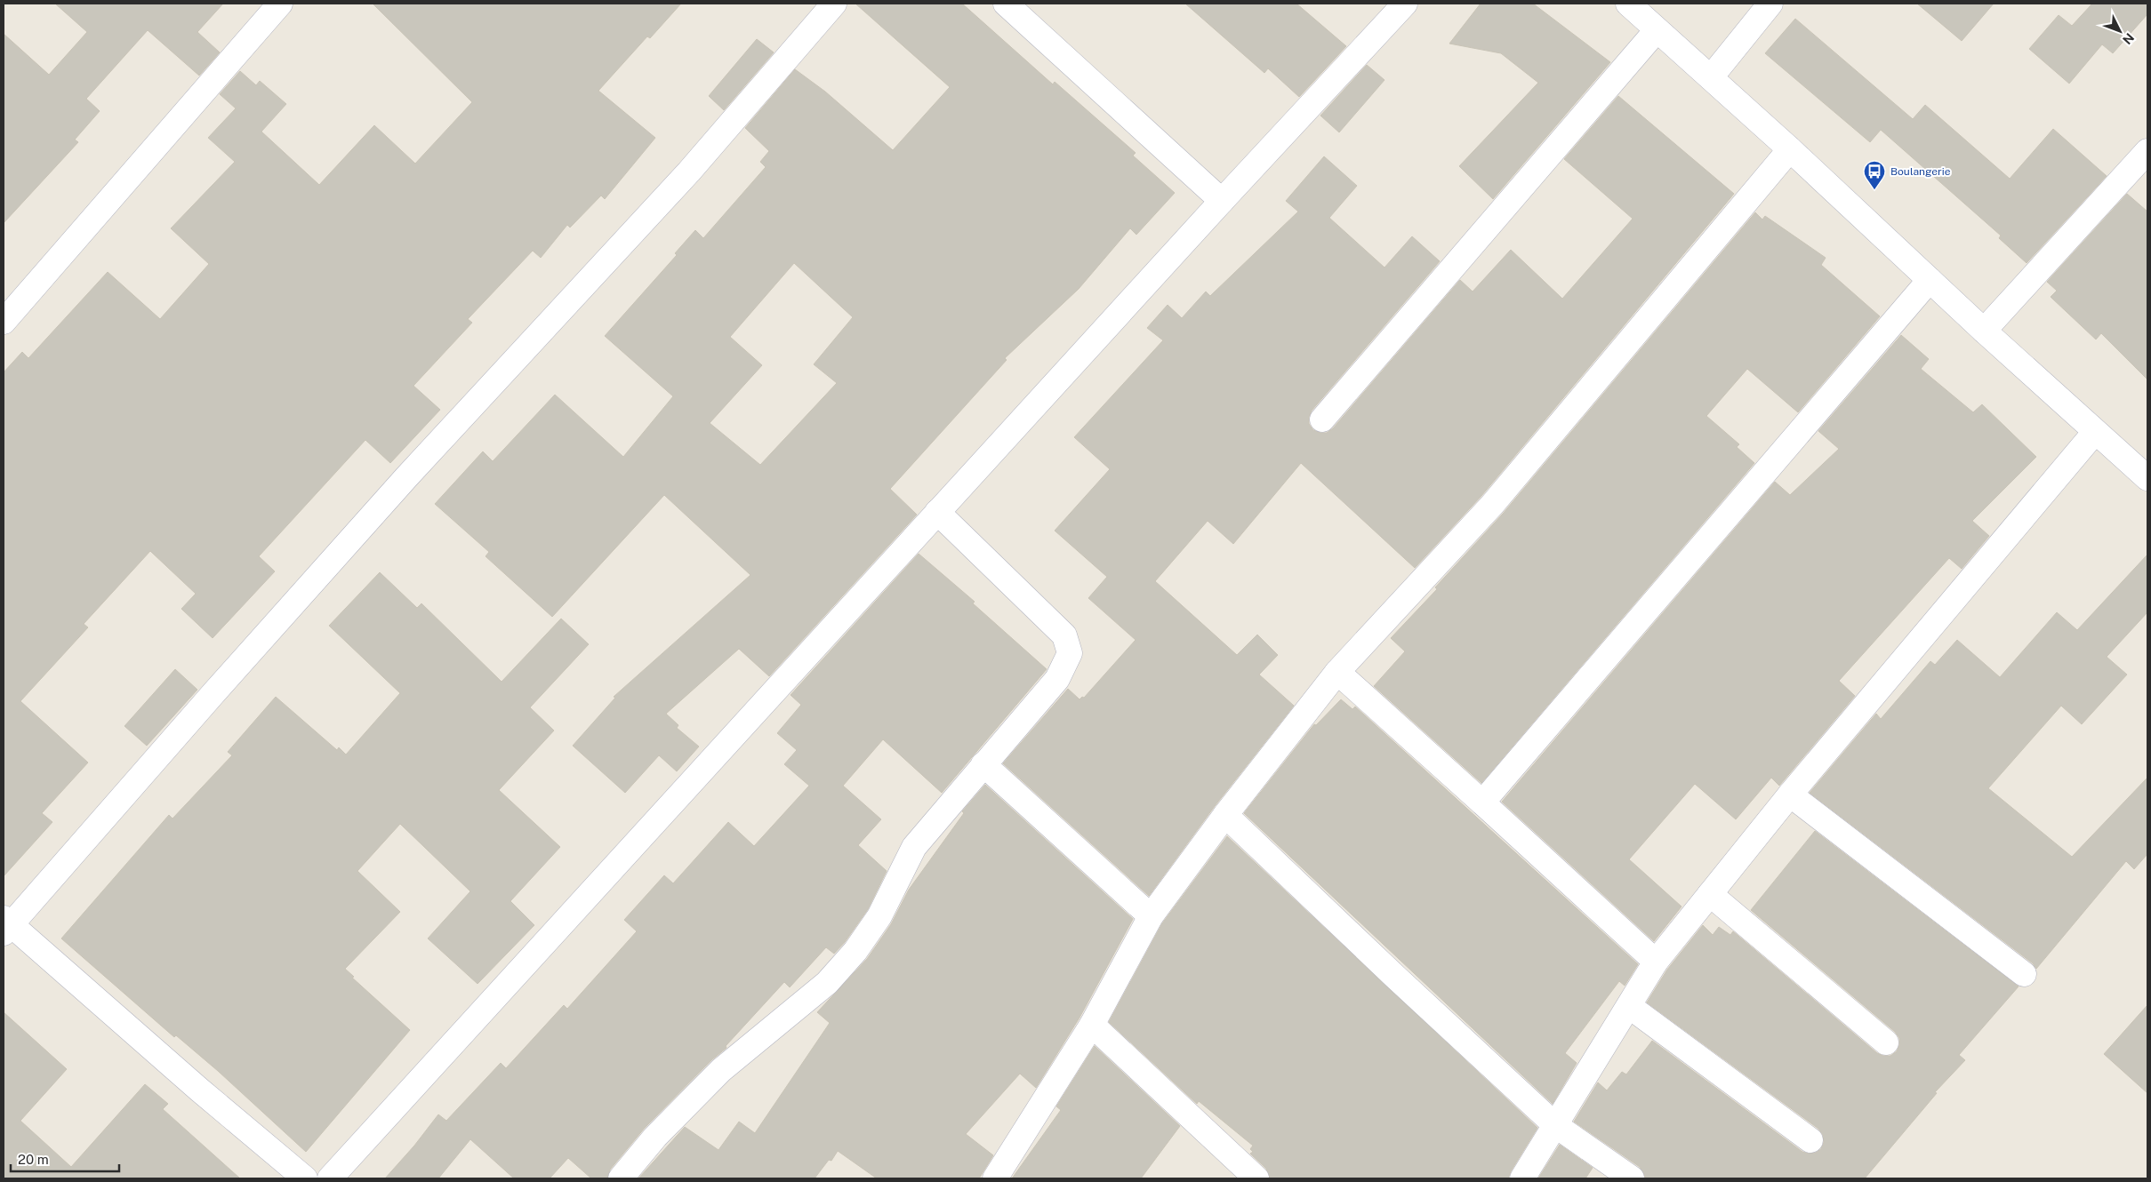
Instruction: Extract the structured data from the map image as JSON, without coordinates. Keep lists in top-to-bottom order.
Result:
{
  "places": {
    "bus stop": ["Boulangerie"]
  },
  "scale_bar": "20 m",
  "north": "bottom right"
}
